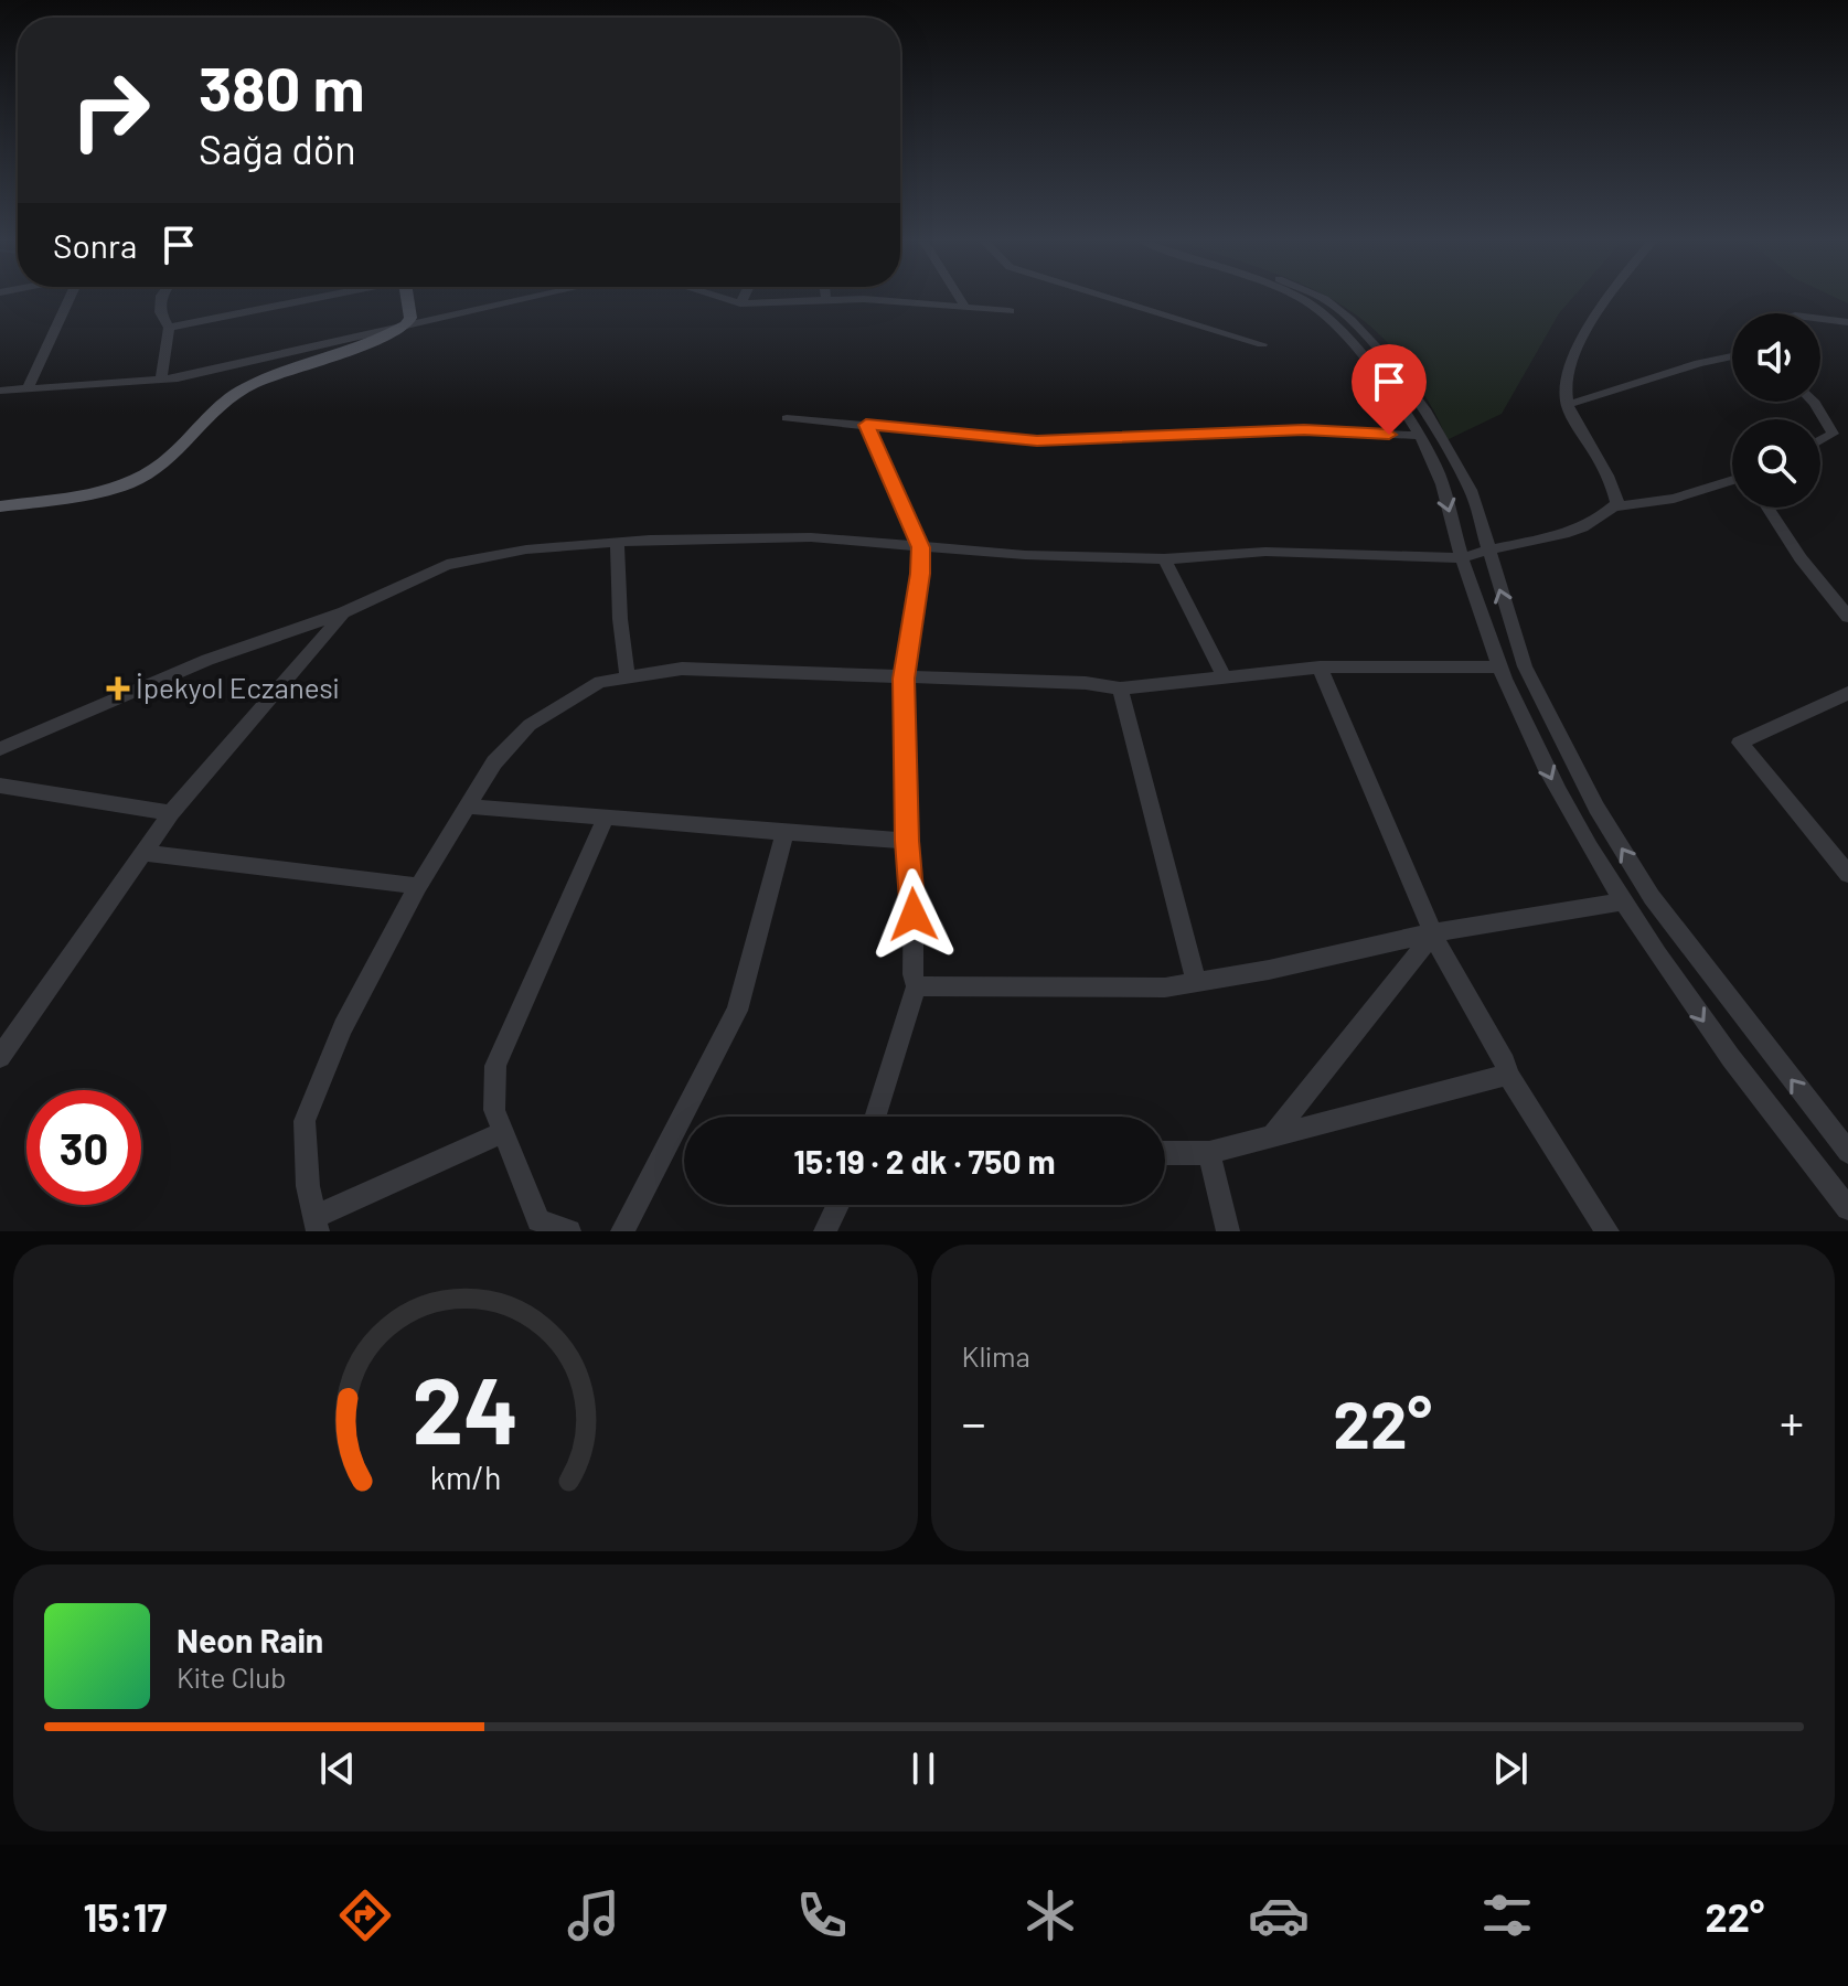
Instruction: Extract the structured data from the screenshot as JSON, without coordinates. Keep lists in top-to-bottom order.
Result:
{
  "places": {
    "health": ["İpekyol Eczanesi"]
  },
  "page": {
    "turn": ["380 m", "Sağa dön"],
    "then": "Sonra",
    "limit": "30",
    "trip": "15:19 · 2 dk · 750 m",
    "tile": "Klima",
    "heat": ["−", "22°", "+"],
    "song": ["Neon Rain", "Kite Club"],
    "tabs": ["15:17", "22°"],
    "gauge": ["24", "km/h"]
  }
}
